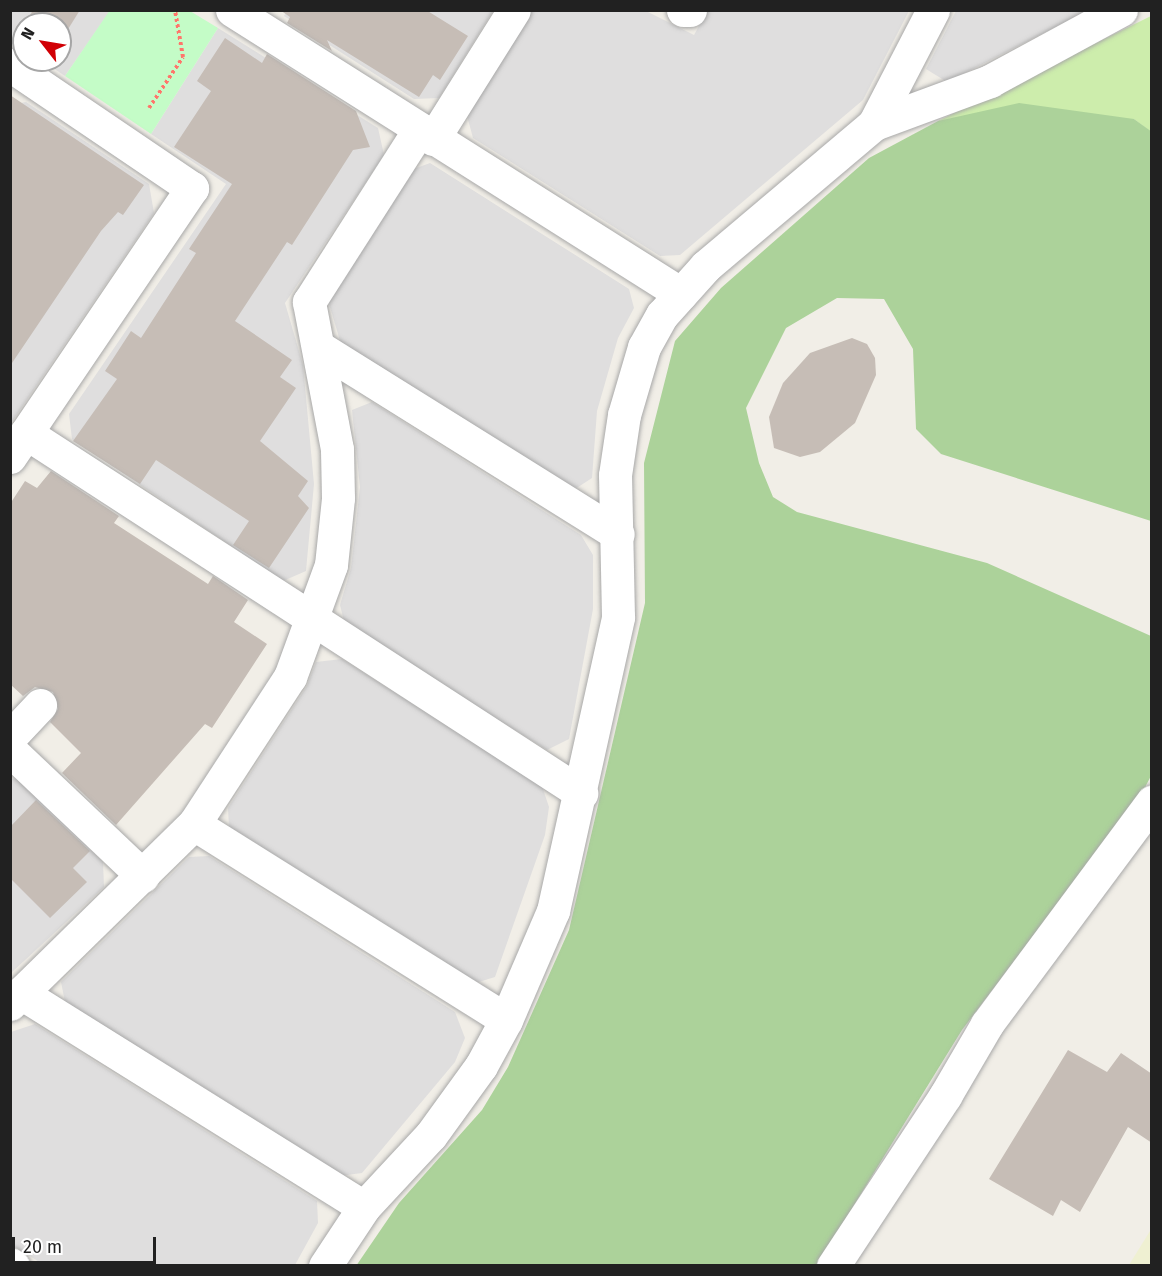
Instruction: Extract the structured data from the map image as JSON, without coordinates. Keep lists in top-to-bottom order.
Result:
{
  "scale_bar": "20 m",
  "north": "top left"
}
